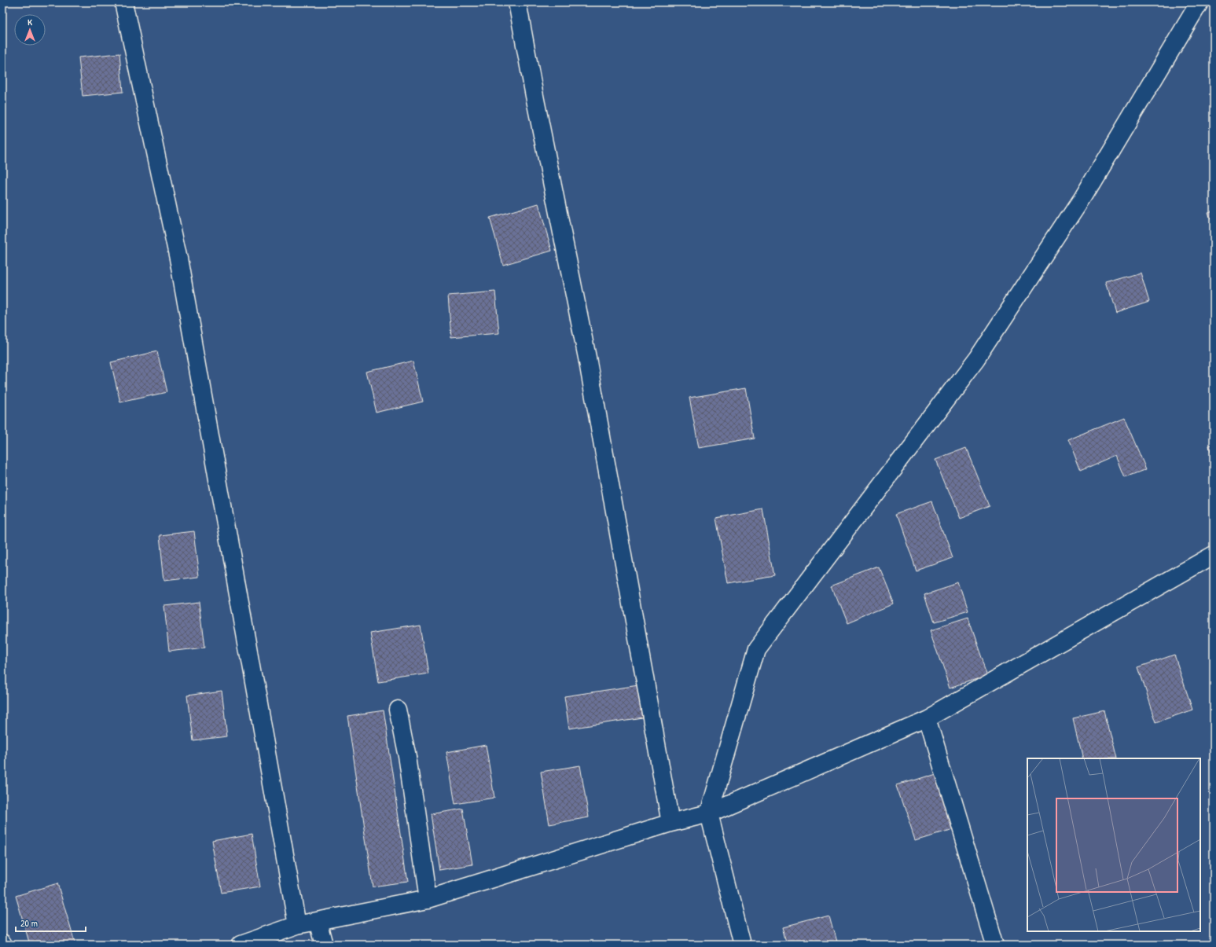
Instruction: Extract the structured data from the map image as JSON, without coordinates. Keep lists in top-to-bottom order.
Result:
{
  "scale_bar": "20 m",
  "north": "top"
}
